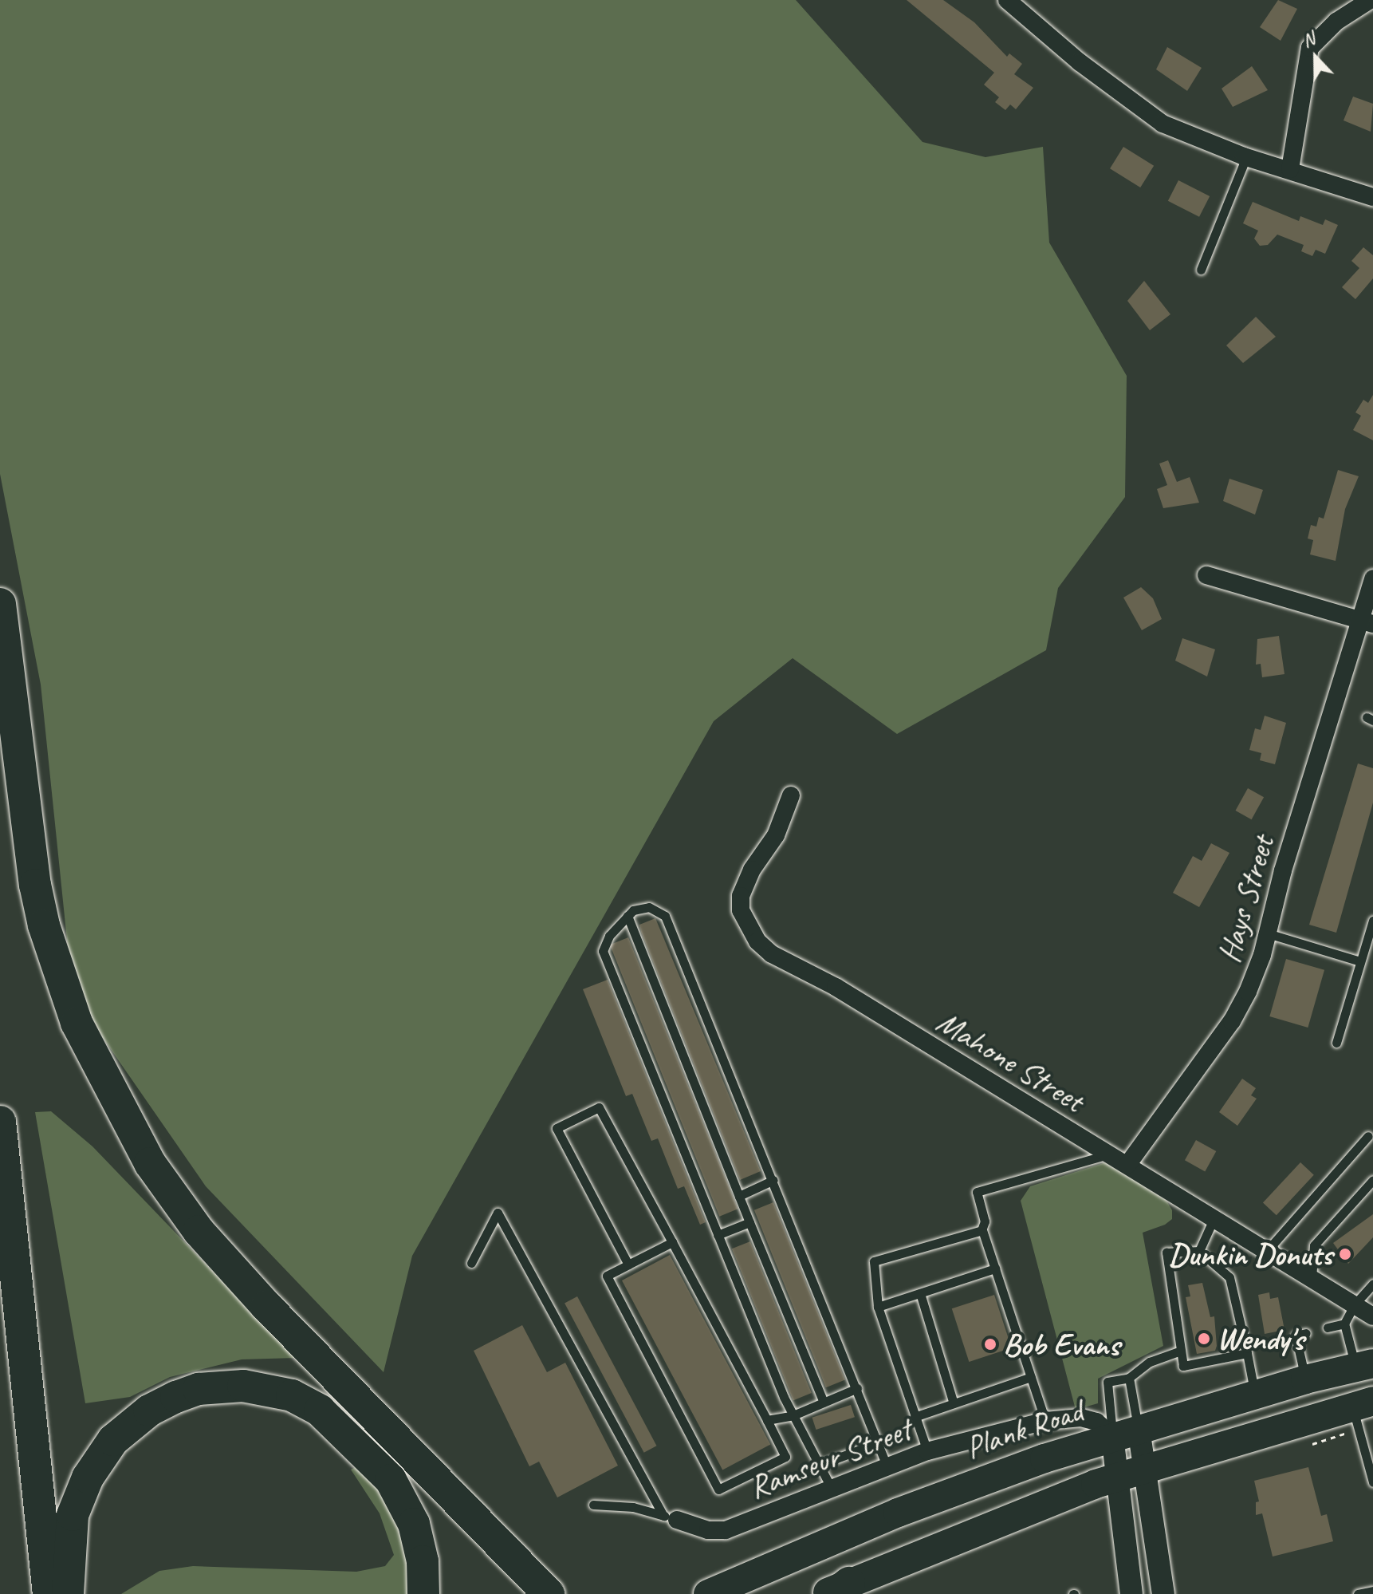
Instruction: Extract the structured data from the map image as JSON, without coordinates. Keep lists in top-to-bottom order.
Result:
{
  "streets": {
    "highway": ["Plank Road"],
    "street": ["Hays Street", "Mahone Street", "Ramseur Street"]
  },
  "crossings": [
    ["Hays Street", "Mahone Street"],
    ["Plank Road", "Ramseur Street"]
  ],
  "places": ["Dunkin Donuts", "Wendy's", "Bob Evans"],
  "north": "top"
}
